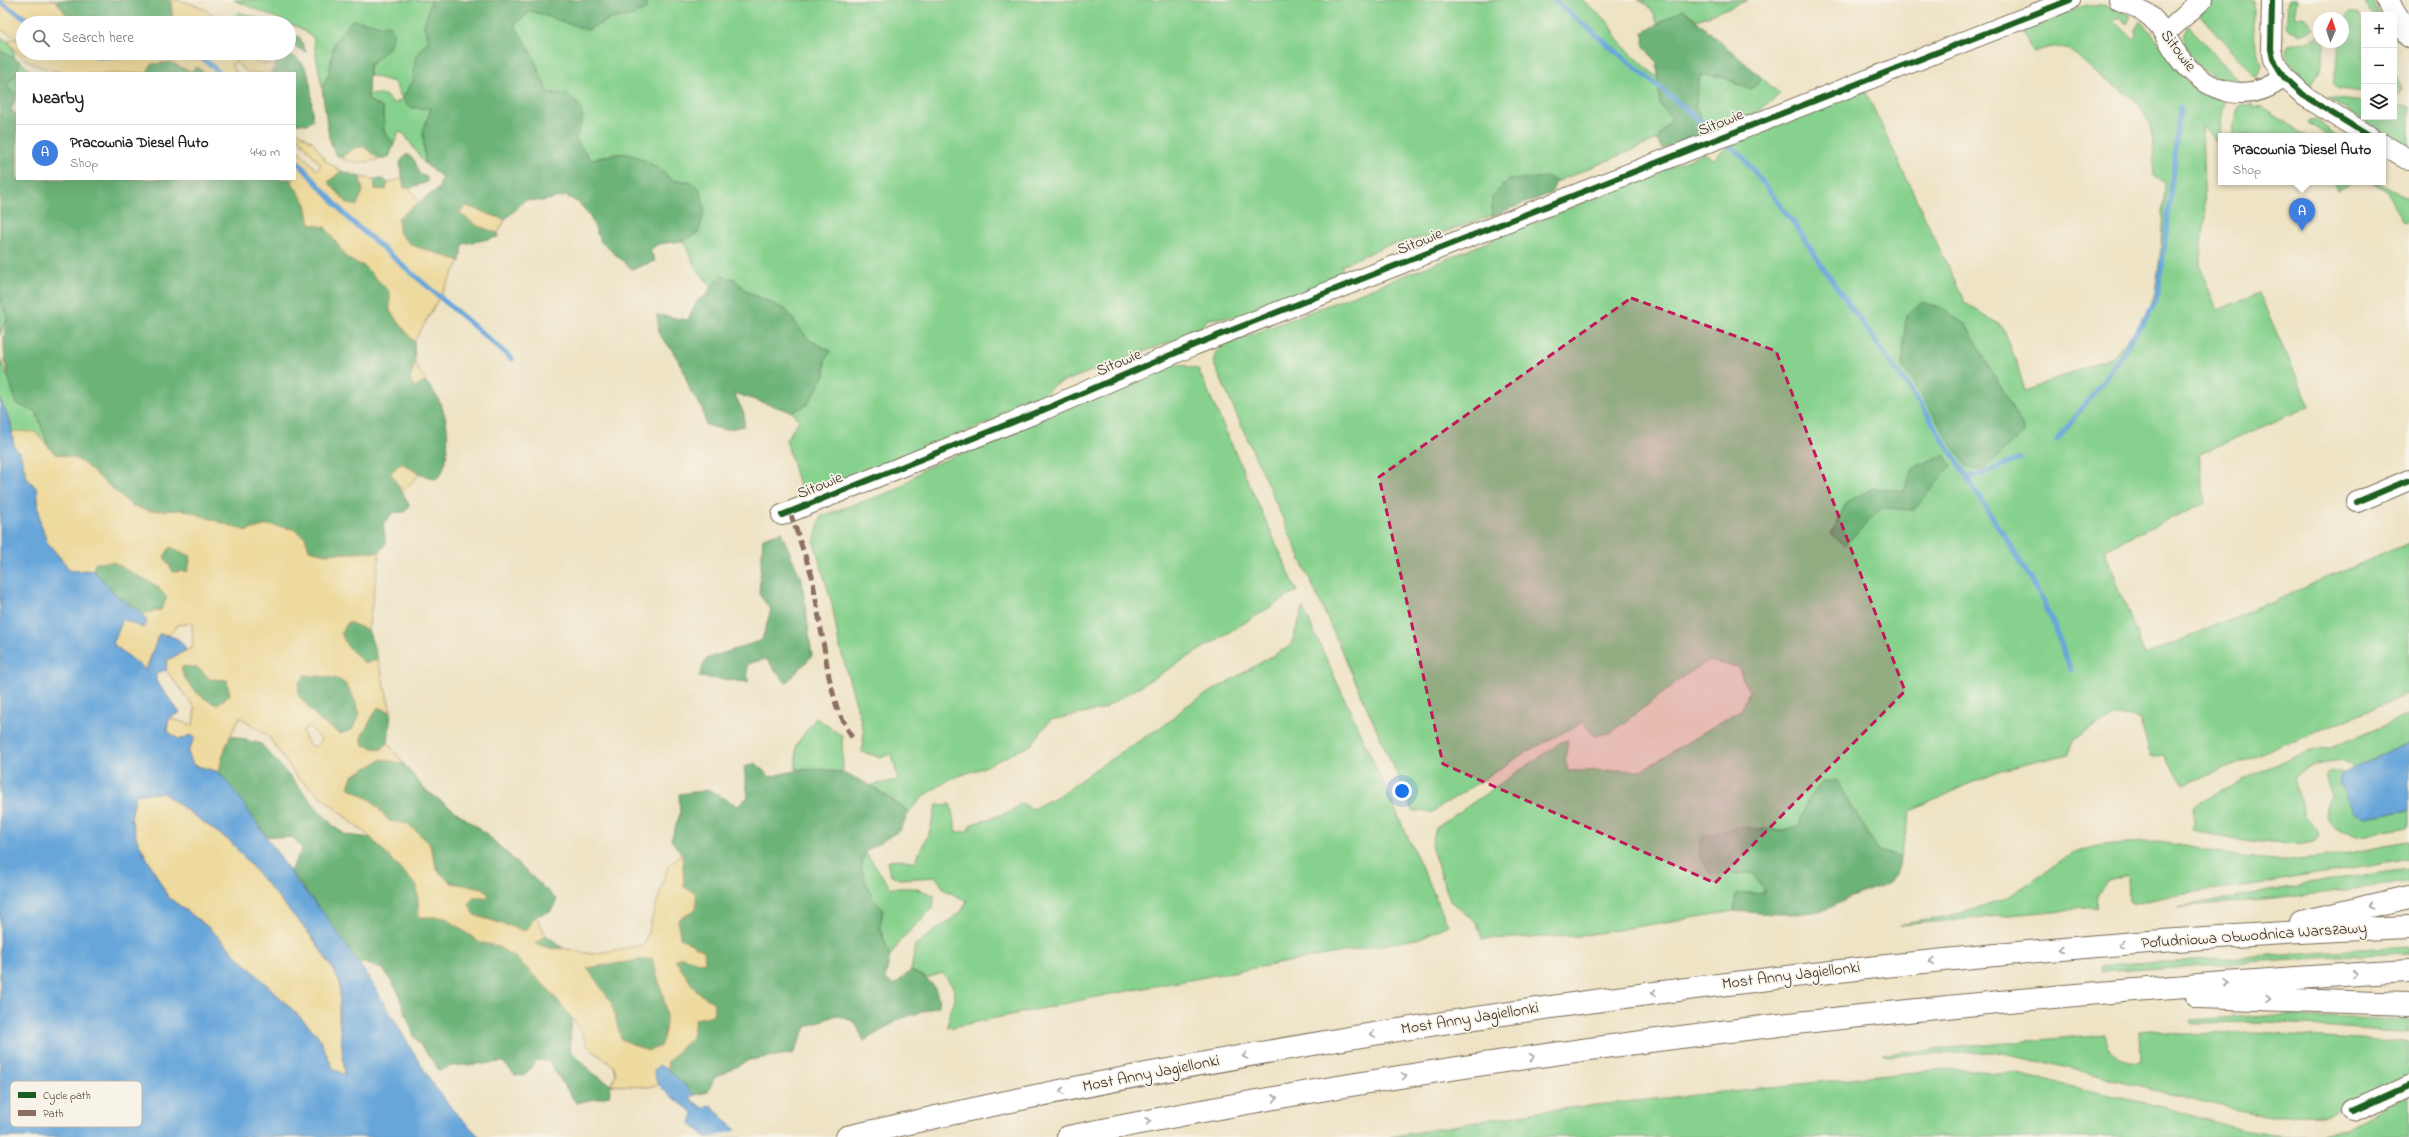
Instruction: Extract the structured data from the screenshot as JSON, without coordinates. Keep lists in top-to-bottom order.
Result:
{
  "streets": {
    "main road": ["Południowa Obwodnica Warszawy", "Most Anny Jagiellonki"],
    "street": ["Sitowie"]
  },
  "crossings": [
    ["Południowa Obwodnica Warszawy", "Most Anny Jagiellonki"]
  ],
  "legend": ["Cycle path", "Path"],
  "north": "top",
  "page": {
    "map_buttons": ["+", "−"],
    "search": "Search here",
    "heading": "Nearby",
    "list": [
      {
        "mark": "A",
        "name": "Pracownia Diesel Auto",
        "note": "Shop",
        "value": "440 m"
      }
    ],
    "popup": ["Pracownia Diesel Auto", "Shop"],
    "pins": "A"
  }
}
